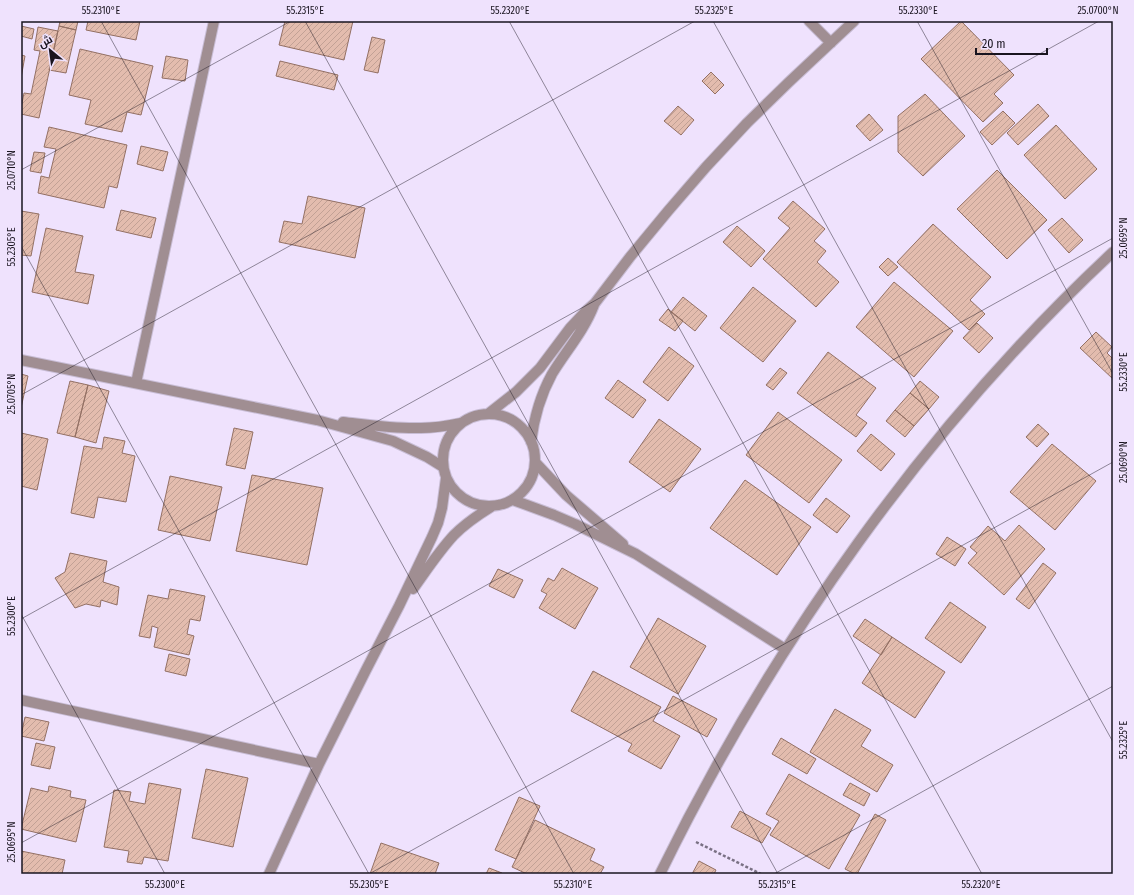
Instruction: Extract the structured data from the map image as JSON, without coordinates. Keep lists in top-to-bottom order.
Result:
{
  "scale_bar": "20 m",
  "north": "top left",
  "coordinates": [
    "55.2310°E",
    "55.2315°E",
    "55.2320°E",
    "55.2325°E",
    "55.2330°E",
    "25.0700°N",
    "25.0710°N",
    "25.0695°N",
    "55.2305°E",
    "25.0705°N",
    "25.0690°N",
    "55.2300°E"
  ]
}
